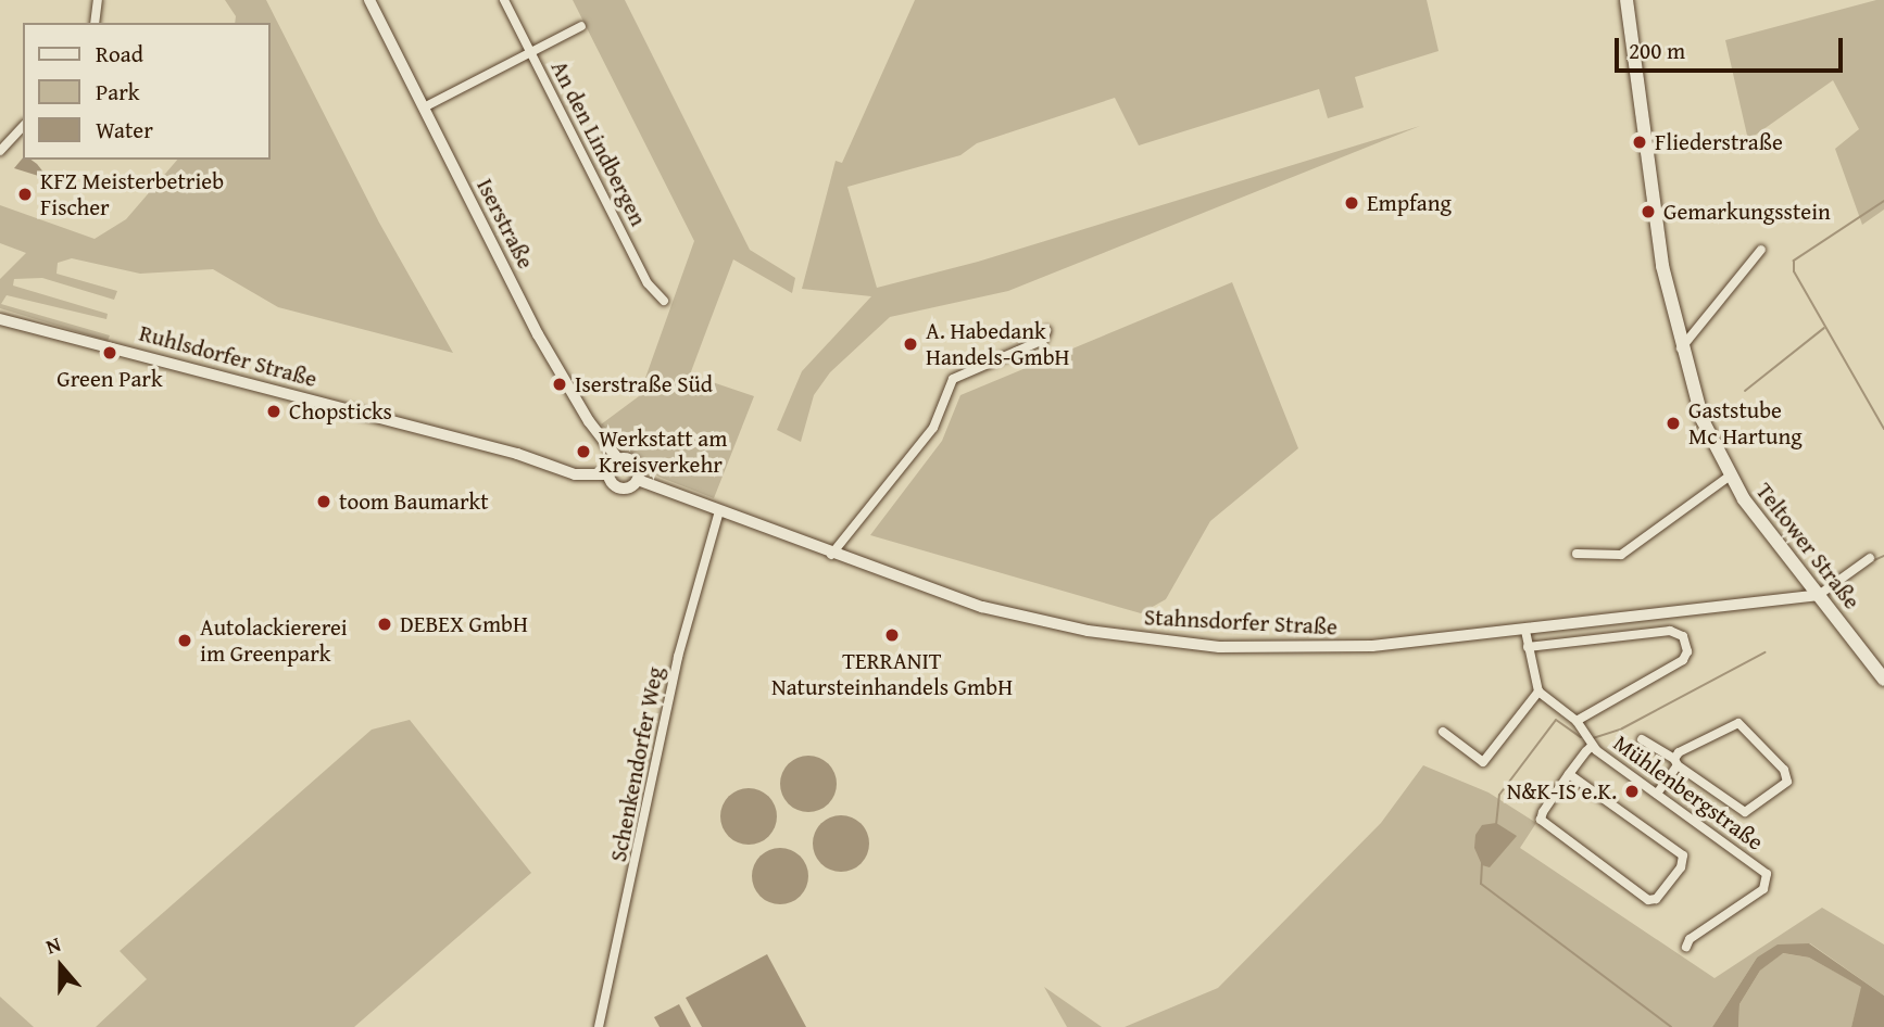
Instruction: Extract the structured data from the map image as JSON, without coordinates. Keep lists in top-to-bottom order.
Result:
{
  "streets": {
    "main road": ["Teltower Straße"],
    "street": [
      "An den Lindbergen",
      "Iserstraße",
      "Ruhlsdorfer Straße",
      "Stahnsdorfer Straße",
      "Schenkendorfer Weg",
      "Mühlenbergstraße"
    ]
  },
  "crossings": [
    ["Iserstraße", "Ruhlsdorfer Straße"],
    ["Iserstraße", "Stahnsdorfer Straße"],
    ["Ruhlsdorfer Straße", "Stahnsdorfer Straße"],
    ["Teltower Straße", "Stahnsdorfer Straße"],
    ["Stahnsdorfer Straße", "Schenkendorfer Weg"]
  ],
  "places": [
    "Fliederstraße",
    "KFZ Meisterbetrieb Fischer",
    "Empfang",
    "Gemarkungsstein",
    "A. Habedank Handels-GmbH",
    "Green Park",
    "Iserstraße Süd",
    "Chopsticks",
    "Gaststube Mc Hartung",
    "Werkstatt am Kreisverkehr",
    "toom Baumarkt",
    "DEBEX GmbH",
    "TERRANIT Natursteinhandels GmbH",
    "Autolackiererei im Greenpark",
    "N&K-IS e.K."
  ],
  "legend": ["Road", "Park", "Water"],
  "scale_bar": "200 m",
  "north": "top"
}
